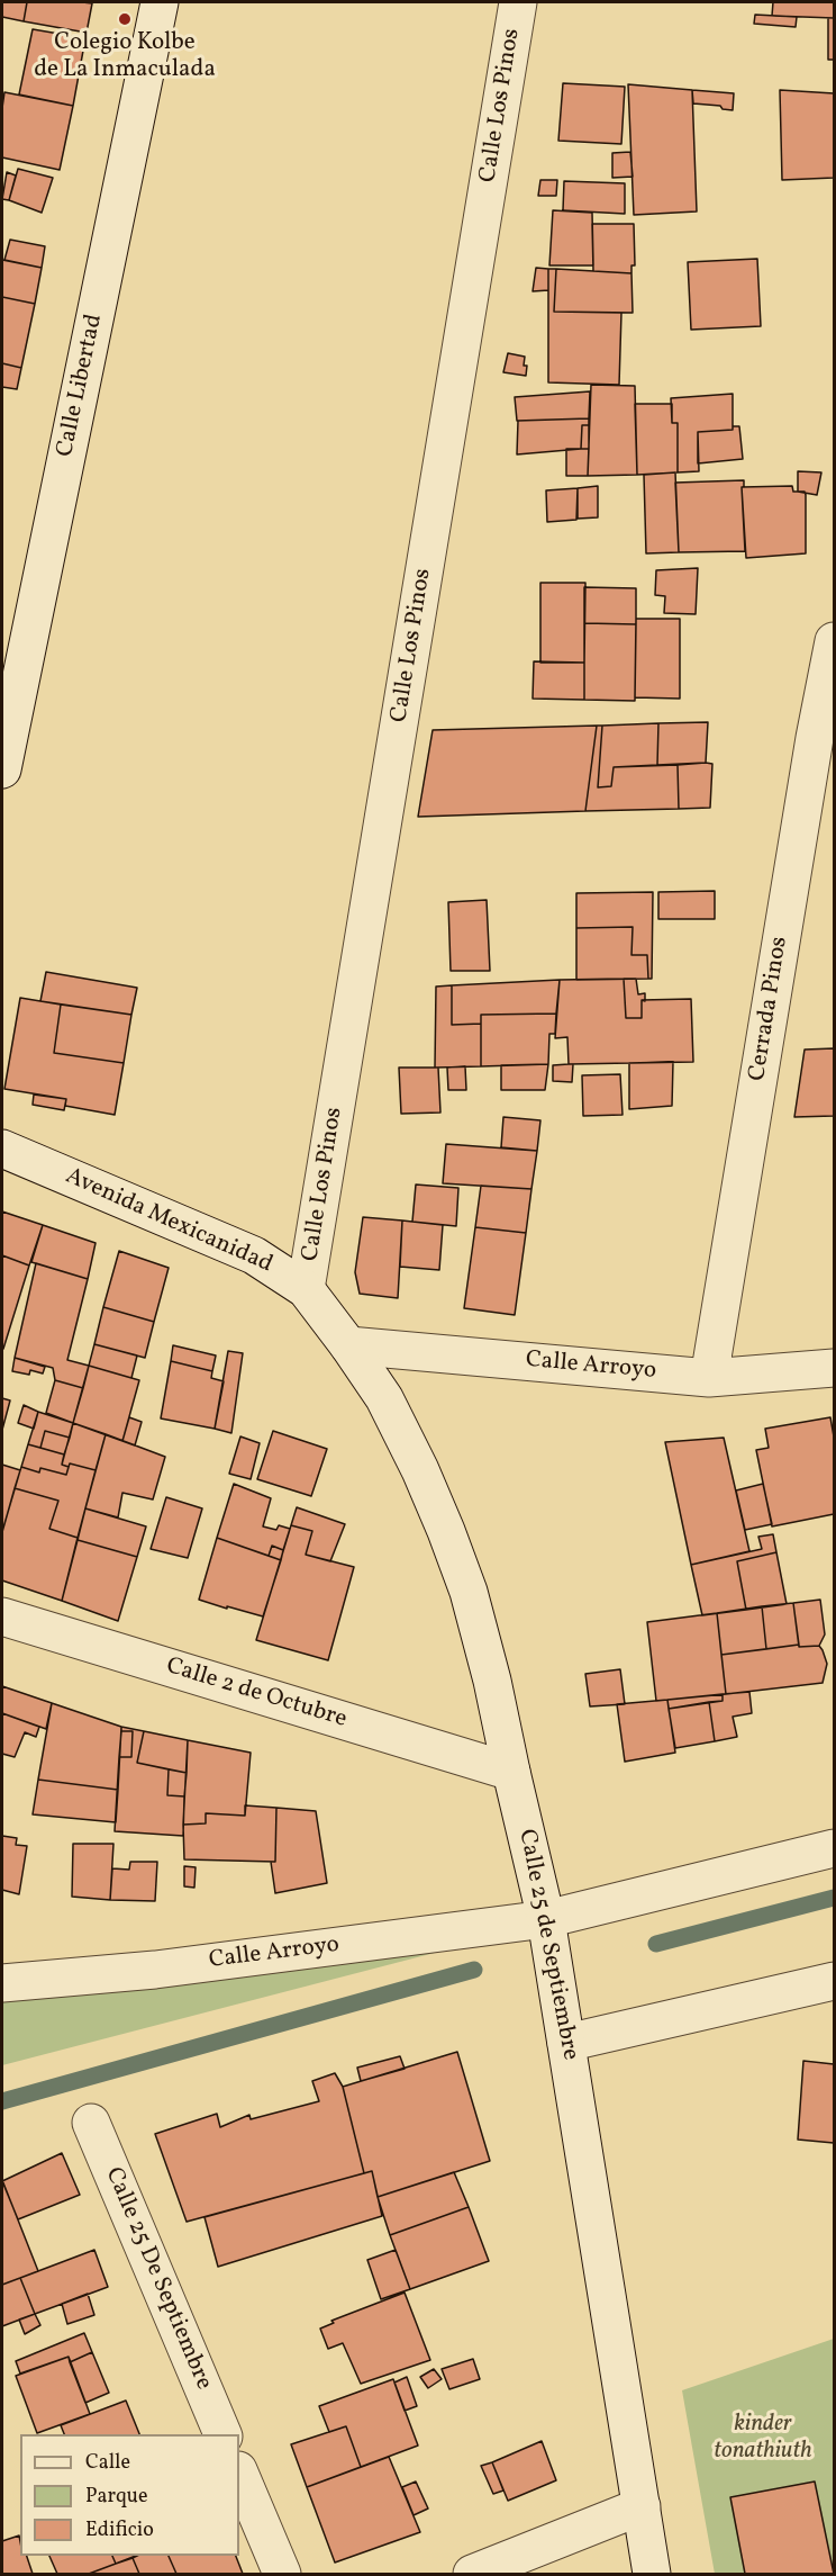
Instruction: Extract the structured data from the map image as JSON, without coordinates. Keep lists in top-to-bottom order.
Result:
{
  "streets": {
    "street": [
      "Calle Los Pinos",
      "Calle Libertad",
      "Cerrada Pinos",
      "Avenida Mexicanidad",
      "Calle Arroyo",
      "Calle 2 de Octubre",
      "Calle 25 de Septiembre",
      "Calle 25 De Septiembre"
    ]
  },
  "crossings": [
    ["Calle Los Pinos", "Avenida Mexicanidad"],
    ["Cerrada Pinos", "Calle Arroyo"],
    ["Avenida Mexicanidad", "Calle Arroyo"],
    ["Avenida Mexicanidad", "Calle 25 de Septiembre"],
    ["Calle Arroyo", "Calle 25 de Septiembre"],
    ["Calle 2 de Octubre", "Calle 25 de Septiembre"]
  ],
  "parks": ["kinder tonathiuth"],
  "places": ["Colegio Kolbe de La Inmaculada"],
  "legend": ["Calle", "Parque", "Edificio"]
}
